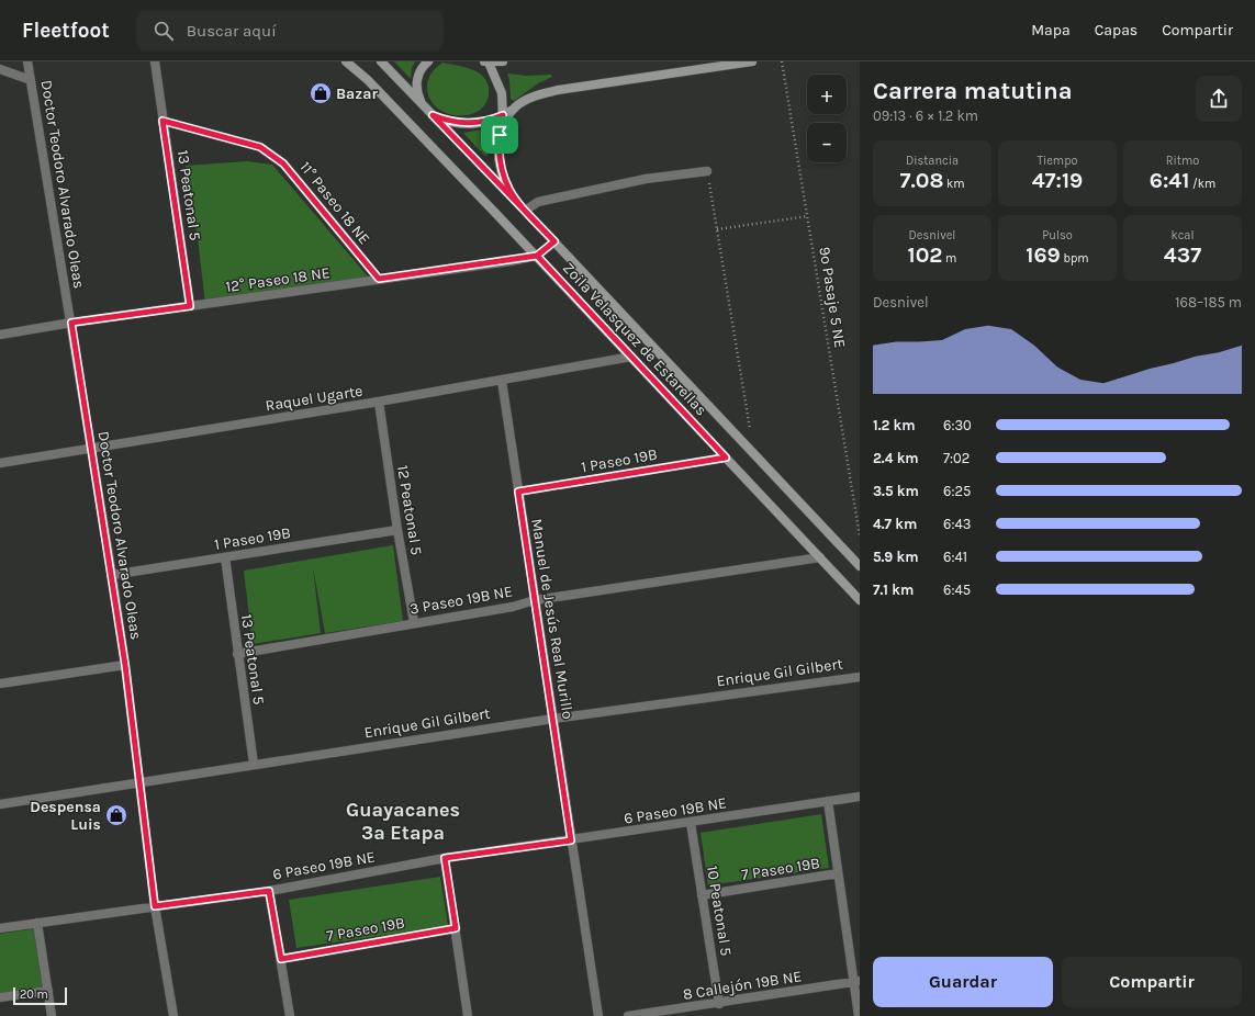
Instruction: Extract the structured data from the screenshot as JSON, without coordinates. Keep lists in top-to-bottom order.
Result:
{
  "streets": {
    "street": [
      "Doctor Teodoro Alvarado Oleas",
      "13 Peatonal 5",
      "11° Paseo 18 NE",
      "12° Paseo 18 NE",
      "Zoila Velasquez de Estarellas",
      "Raquel Ugarte",
      "1 Paseo 19B",
      "12 Peatonal 5",
      "3 Paseo 19B NE",
      "Manuel de Jesús Real Murillo",
      "Enrique Gil Gilbert",
      "6 Paseo 19B NE",
      "7 Paseo 19B",
      "10 Peatonal 5",
      "8 Callejón 19B NE"
    ],
    "path": ["9º Pasaje 5 NE"]
  },
  "crossings": [
    ["Doctor Teodoro Alvarado Oleas", "12° Paseo 18 NE"],
    ["Doctor Teodoro Alvarado Oleas", "Raquel Ugarte"],
    ["Doctor Teodoro Alvarado Oleas", "1 Paseo 19B"],
    ["Doctor Teodoro Alvarado Oleas", "Enrique Gil Gilbert"],
    ["Doctor Teodoro Alvarado Oleas", "6 Paseo 19B NE"],
    ["13 Peatonal 5", "11° Paseo 18 NE"],
    ["13 Peatonal 5", "12° Paseo 18 NE"],
    ["13 Peatonal 5", "1 Paseo 19B"],
    ["13 Peatonal 5", "3 Paseo 19B NE"],
    ["13 Peatonal 5", "Enrique Gil Gilbert"],
    ["11° Paseo 18 NE", "12° Paseo 18 NE"],
    ["12° Paseo 18 NE", "Zoila Velasquez de Estarellas"],
    ["Zoila Velasquez de Estarellas", "Raquel Ugarte"],
    ["Zoila Velasquez de Estarellas", "1 Paseo 19B"],
    ["Zoila Velasquez de Estarellas", "3 Paseo 19B NE"],
    ["Raquel Ugarte", "12 Peatonal 5"],
    ["Raquel Ugarte", "Manuel de Jesús Real Murillo"],
    ["1 Paseo 19B", "12 Peatonal 5"],
    ["1 Paseo 19B", "Manuel de Jesús Real Murillo"],
    ["12 Peatonal 5", "3 Paseo 19B NE"],
    ["3 Paseo 19B NE", "Manuel de Jesús Real Murillo"],
    ["Manuel de Jesús Real Murillo", "Enrique Gil Gilbert"],
    ["Manuel de Jesús Real Murillo", "6 Paseo 19B NE"],
    ["6 Paseo 19B NE", "10 Peatonal 5"],
    ["7 Paseo 19B", "10 Peatonal 5"],
    ["10 Peatonal 5", "8 Callejón 19B NE"]
  ],
  "districts": ["Guayacanes 3ª Etapa"],
  "places": {
    "shop": ["Bazar", "Despensa Luis"]
  },
  "scale_bar": "20 m",
  "page": {
    "header": "Fleetfoot",
    "search": "Buscar aquí",
    "nav": ["Mapa", "Capas", "Compartir"],
    "heading": ["Carrera matutina", "09:13 · 6 × 1.2 km"],
    "map_buttons": ["+", "−"],
    "stats": [
      ["Distancia", "7.08 km"],
      ["Tiempo", "47:19"],
      ["Ritmo", "6:41 /km"],
      ["Desnivel", "102 m"],
      ["Pulso", "169 bpm"],
      ["kcal", "437"]
    ],
    "chart": ["Desnivel", "168–185 m"],
    "list": [
      {
        "name": "1.2 km",
        "note": "6:30"
      },
      {
        "name": "2.4 km",
        "note": "7:02"
      },
      {
        "name": "3.5 km",
        "note": "6:25"
      },
      {
        "name": "4.7 km",
        "note": "6:43"
      },
      {
        "name": "5.9 km",
        "note": "6:41"
      },
      {
        "name": "7.1 km",
        "note": "6:45"
      }
    ],
    "buttons": ["Guardar", "Compartir"],
    "scale": "20 m"
  }
}
